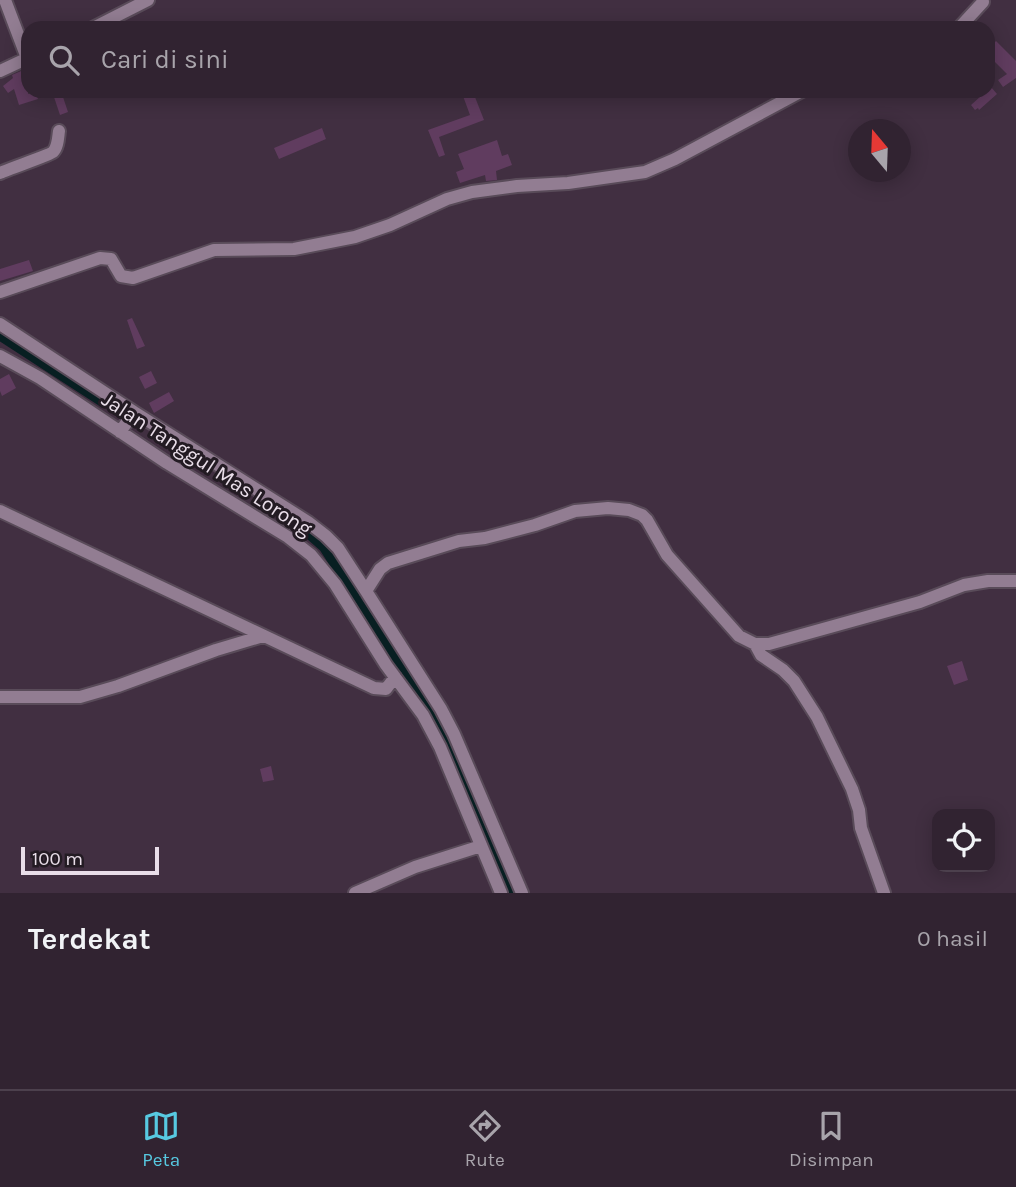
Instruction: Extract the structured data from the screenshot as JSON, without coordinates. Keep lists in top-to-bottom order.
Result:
{
  "streets": {
    "street": ["Jalan Tanggul Mas Lorong"]
  },
  "scale_bar": "100 m",
  "north": "top",
  "page": {
    "search": "Cari di sini",
    "scale": "100 m",
    "heading": ["Terdekat", "0 hasil"],
    "nav": ["Peta", "Rute", "Disimpan"]
  }
}
